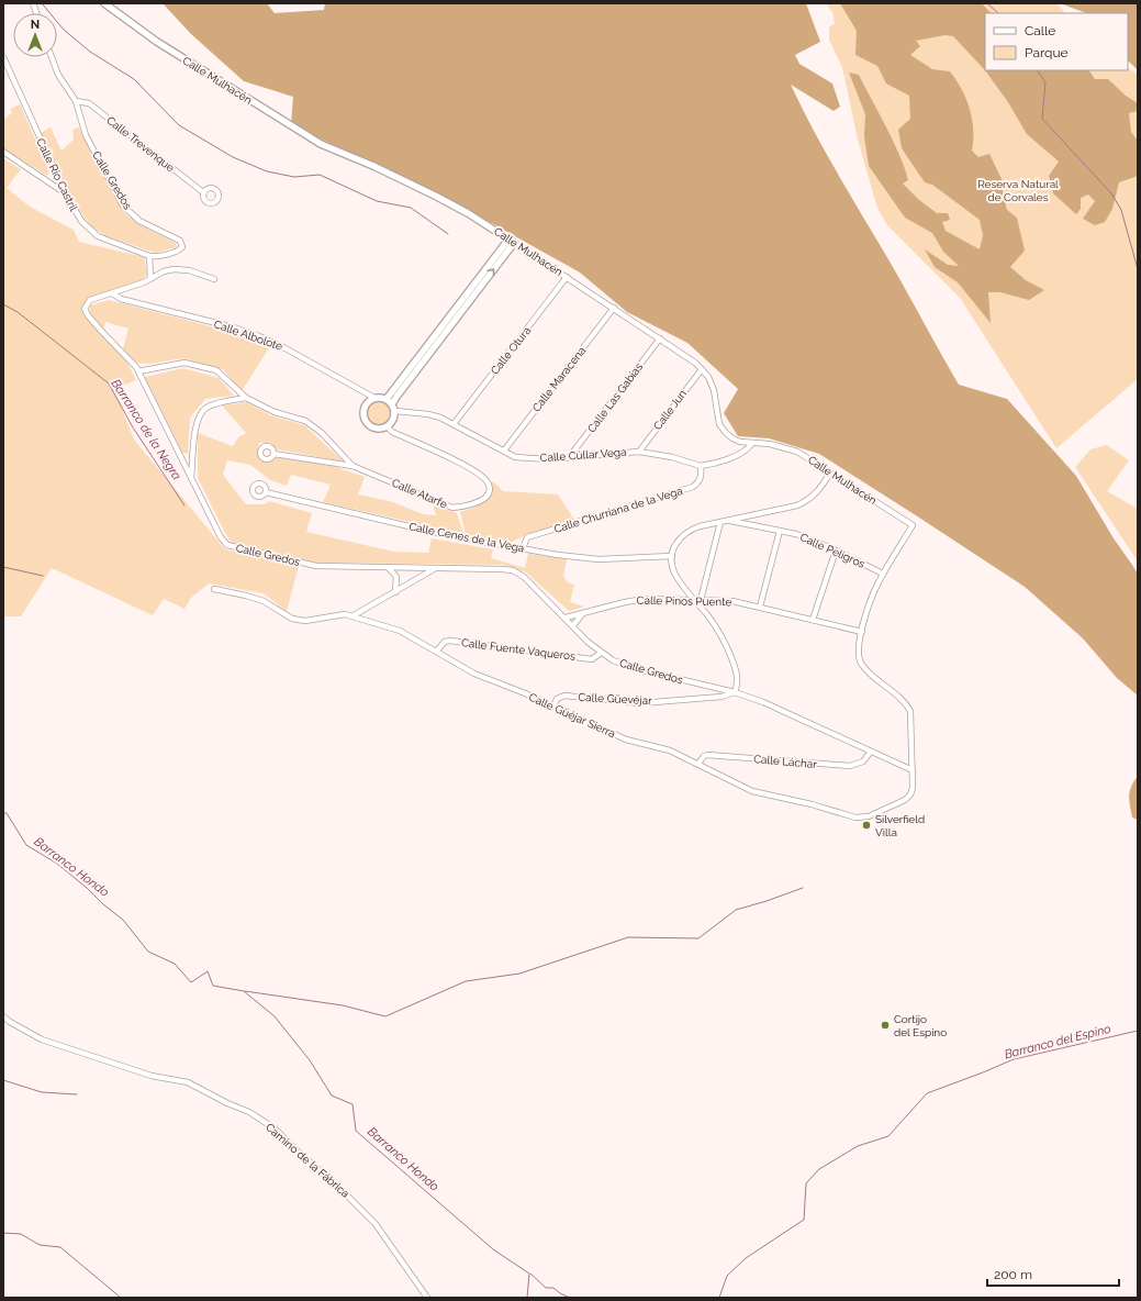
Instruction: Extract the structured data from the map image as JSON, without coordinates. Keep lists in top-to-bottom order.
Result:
{
  "streets": {
    "street": [
      "Calle Mulhacén",
      "Calle Trevenque",
      "Calle Río Castril",
      "Calle Gredos",
      "Calle Albolote",
      "Calle Otura",
      "Calle Maracena",
      "Calle Las Gabias",
      "Calle Jun",
      "Calle Cúllar Vega",
      "Calle Atarfe",
      "Calle Churriana de la Vega",
      "Calle Cenes de la Vega",
      "Calle Peligros",
      "Calle Pinos Puente",
      "Calle Fuente Vaqueros",
      "Calle Güevéjar",
      "Calle Güéjar Sierra",
      "Calle Láchar",
      "Camino de la Fábrica"
    ]
  },
  "crossings": [
    ["Calle Mulhacén", "Calle Otura"],
    ["Calle Mulhacén", "Calle Maracena"],
    ["Calle Mulhacén", "Calle Las Gabias"],
    ["Calle Mulhacén", "Calle Jun"],
    ["Calle Mulhacén", "Calle Peligros"],
    ["Calle Mulhacén", "Calle Güéjar Sierra"],
    ["Calle Trevenque", "Calle Gredos"],
    ["Calle Río Castril", "Calle Gredos"],
    ["Calle Gredos", "Calle Albolote"],
    ["Calle Gredos", "Calle Pinos Puente"],
    ["Calle Gredos", "Calle Fuente Vaqueros"],
    ["Calle Gredos", "Calle Güevéjar"],
    ["Calle Gredos", "Calle Güéjar Sierra"],
    ["Calle Gredos", "Calle Láchar"],
    ["Calle Albolote", "Calle Cúllar Vega"],
    ["Calle Albolote", "Calle Atarfe"],
    ["Calle Otura", "Calle Cúllar Vega"],
    ["Calle Maracena", "Calle Cúllar Vega"],
    ["Calle Las Gabias", "Calle Cúllar Vega"],
    ["Calle Jun", "Calle Cúllar Vega"],
    ["Calle Cúllar Vega", "Calle Atarfe"],
    ["Calle Cúllar Vega", "Calle Churriana de la Vega"],
    ["Calle Churriana de la Vega", "Calle Cenes de la Vega"],
    ["Calle Cenes de la Vega", "Calle Peligros"],
    ["Calle Peligros", "Calle Güéjar Sierra"],
    ["Calle Pinos Puente", "Calle Güéjar Sierra"],
    ["Calle Fuente Vaqueros", "Calle Güéjar Sierra"],
    ["Calle Güevéjar", "Calle Güéjar Sierra"],
    ["Calle Güéjar Sierra", "Calle Láchar"]
  ],
  "water": ["Barranco de la Negra", "Barranco Hondo", "Barranco del Espino"],
  "parks": ["Reserva Natural de Corvales"],
  "places": ["Silverfield Villa", "Cortijo del Espino"],
  "legend": ["Calle", "Parque"],
  "scale_bar": "200 m",
  "north": "top"
}
